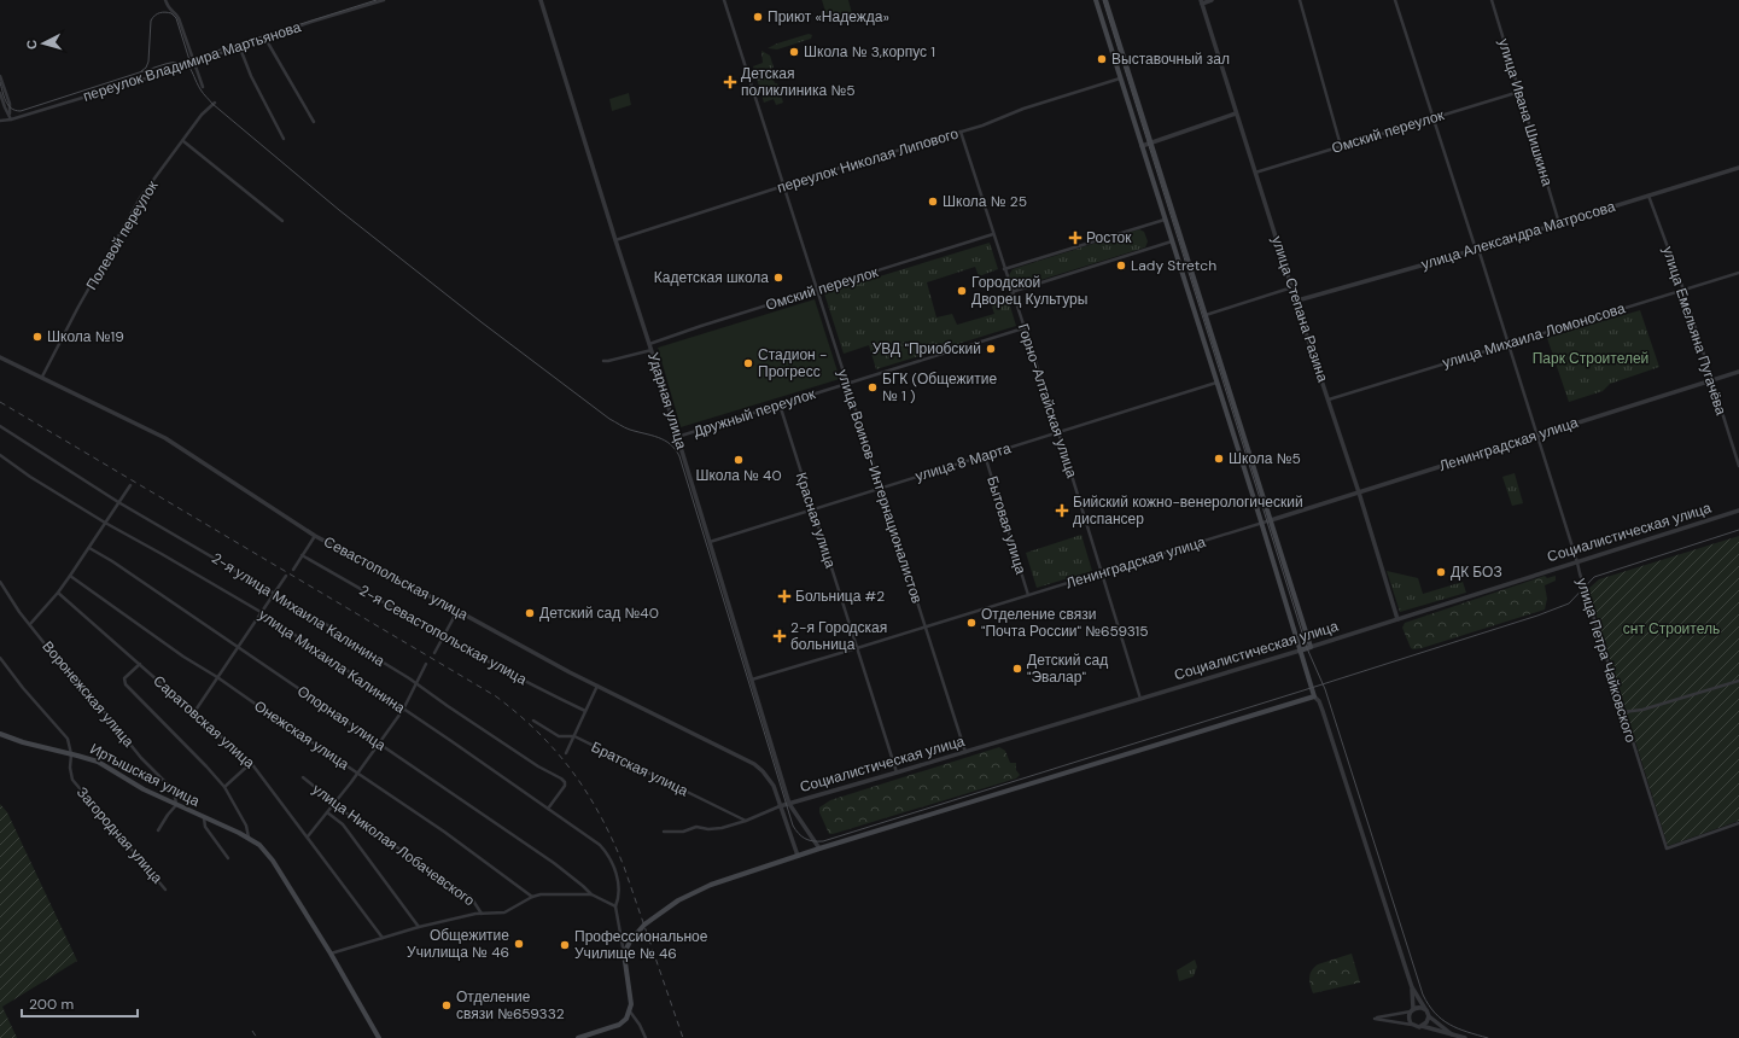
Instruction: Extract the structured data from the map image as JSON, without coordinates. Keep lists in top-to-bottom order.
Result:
{
  "streets": {
    "main road": ["Социалистическая улица", "Иртышская улица"],
    "street": [
      "переулок Владимира Мартьянова",
      "улица Ивана Шишкина",
      "Омский переулок",
      "переулок Николая Липового",
      "Полевой переулок",
      "улица Александра Матросова",
      "улица Степана Разина",
      "улица Емельяна Пугачёва",
      "улица Михаила Ломоносова",
      "Ударная улица",
      "Горно-Алтайская улица",
      "Дружный переулок",
      "Ленинградская улица",
      "улица 8 Марта",
      "улица Воинов-Интернационалистов",
      "Красная улица",
      "Бытовая улица",
      "Севастопольская улица",
      "2-я улица Михаила Калинина",
      "2-я Севастопольская улица",
      "улица Петра Чайковского",
      "улица Михаила Калинина",
      "Воронежская улица",
      "Опорная улица",
      "Саратовская улица",
      "Онежская улица",
      "Братская улица",
      "Загородная улица",
      "улица Николая Лобачевского"
    ]
  },
  "crossings": [
    ["улица Ивана Шишкина", "Омский переулок"],
    ["улица Ивана Шишкина", "улица Александра Матросова"],
    ["Омский переулок", "улица Степана Разина"],
    ["Омский переулок", "Ударная улица"],
    ["Омский переулок", "Горно-Алтайская улица"],
    ["Омский переулок", "улица Воинов-Интернационалистов"],
    ["Омский переулок", "улица Петра Чайковского"],
    ["переулок Николая Липового", "Ударная улица"],
    ["переулок Николая Липового", "Горно-Алтайская улица"],
    ["переулок Николая Липового", "улица Воинов-Интернационалистов"],
    ["Полевой переулок", "Севастопольская улица"],
    ["улица Александра Матросова", "улица Степана Разина"],
    ["улица Александра Матросова", "улица Емельяна Пугачёва"],
    ["улица Александра Матросова", "улица Петра Чайковского"],
    ["улица Степана Разина", "улица Михаила Ломоносова"],
    ["улица Степана Разина", "Ленинградская улица"],
    ["улица Степана Разина", "Социалистическая улица"],
    ["улица Емельяна Пугачёва", "улица Михаила Ломоносова"],
    ["улица Емельяна Пугачёва", "Ленинградская улица"],
    ["улица Михаила Ломоносова", "улица Петра Чайковского"],
    ["Ударная улица", "Дружный переулок"],
    ["Ударная улица", "Ленинградская улица"],
    ["Ударная улица", "улица 8 Марта"],
    ["Ударная улица", "Социалистическая улица"],
    ["Горно-Алтайская улица", "Дружный переулок"],
    ["Горно-Алтайская улица", "Ленинградская улица"],
    ["Горно-Алтайская улица", "улица 8 Марта"],
    ["Горно-Алтайская улица", "Социалистическая улица"],
    ["Дружный переулок", "улица Воинов-Интернационалистов"],
    ["Дружный переулок", "Красная улица"],
    ["Ленинградская улица", "улица Воинов-Интернационалистов"],
    ["Ленинградская улица", "Красная улица"],
    ["Ленинградская улица", "Бытовая улица"],
    ["Ленинградская улица", "улица Петра Чайковского"],
    ["улица 8 Марта", "улица Воинов-Интернационалистов"],
    ["улица 8 Марта", "Красная улица"],
    ["улица 8 Марта", "Бытовая улица"],
    ["улица Воинов-Интернационалистов", "Социалистическая улица"],
    ["Красная улица", "Социалистическая улица"],
    ["Социалистическая улица", "Севастопольская улица"],
    ["Социалистическая улица", "улица Петра Чайковского"],
    ["2-я улица Михаила Калинина", "улица Михаила Калинина"],
    ["Воронежская улица", "Иртышская улица"],
    ["Саратовская улица", "Иртышская улица"],
    ["Иртышская улица", "Загородная улица"]
  ],
  "parks": ["Парк Строителей", "снт Строитель"],
  "places": {
    "other": [
      "Приют «Надежда»",
      "Школа № 3,корпус 1",
      "Выставочный зал",
      "Школа № 25",
      "Lady Stretch",
      "Кадетская школа",
      "Городской Дворец Культуры",
      "Школа №19",
      "УВД \"Приобский",
      "Стадион - Прогресс",
      "БГК (Общежитие № 1 )",
      "Школа №5",
      "Школа № 40",
      "ДК БОЗ",
      "Детский сад №40",
      "Отделение связи \"Почта России\" №659315",
      "Детский сад \"Эвалар\"",
      "Общежитие Училища № 46",
      "Профессиональное Училище № 46",
      "Отделение связи №659332"
    ],
    "health": [
      "Детская поликлиника №5",
      "Росток",
      "Бийский кожно-венерологический диспансер",
      "Больница #2",
      "2-я Городская больница"
    ]
  },
  "scale_bar": "200 m",
  "north": "left"
}
